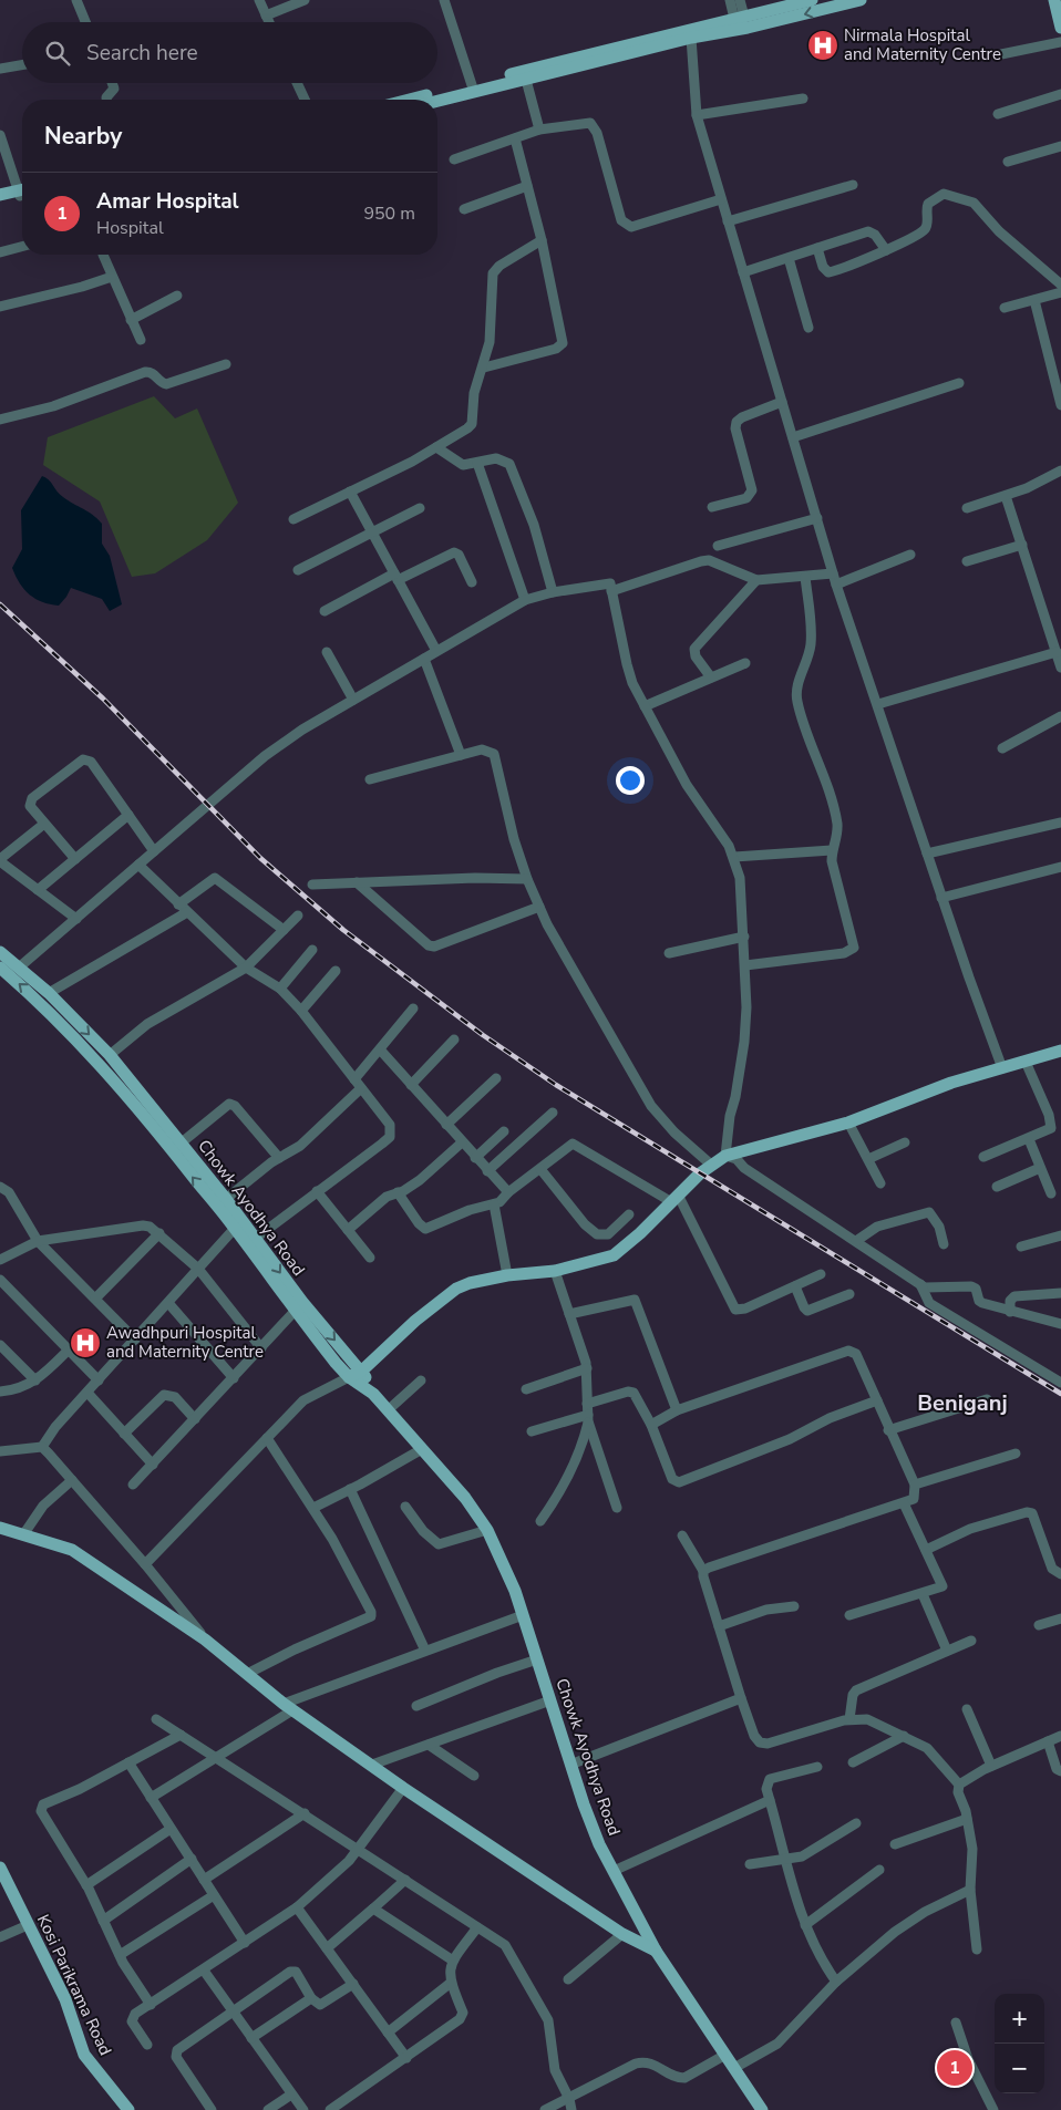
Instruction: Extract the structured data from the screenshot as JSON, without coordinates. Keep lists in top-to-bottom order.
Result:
{
  "streets": {
    "main road": ["Chowk Ayodhya Road", "Kosi Parikrama Road"]
  },
  "districts": ["Beniganj"],
  "places": {
    "hospital": ["Nirmala Hospital and Maternity Centre", "Awadhpuri Hospital and Maternity Centre"]
  },
  "page": {
    "search": "Search here",
    "heading": "Nearby",
    "list": [
      {
        "mark": "1",
        "name": "Amar Hospital",
        "note": "Hospital",
        "value": "950 m"
      }
    ],
    "map_buttons": ["+", "−"],
    "pins": "1"
  }
}
